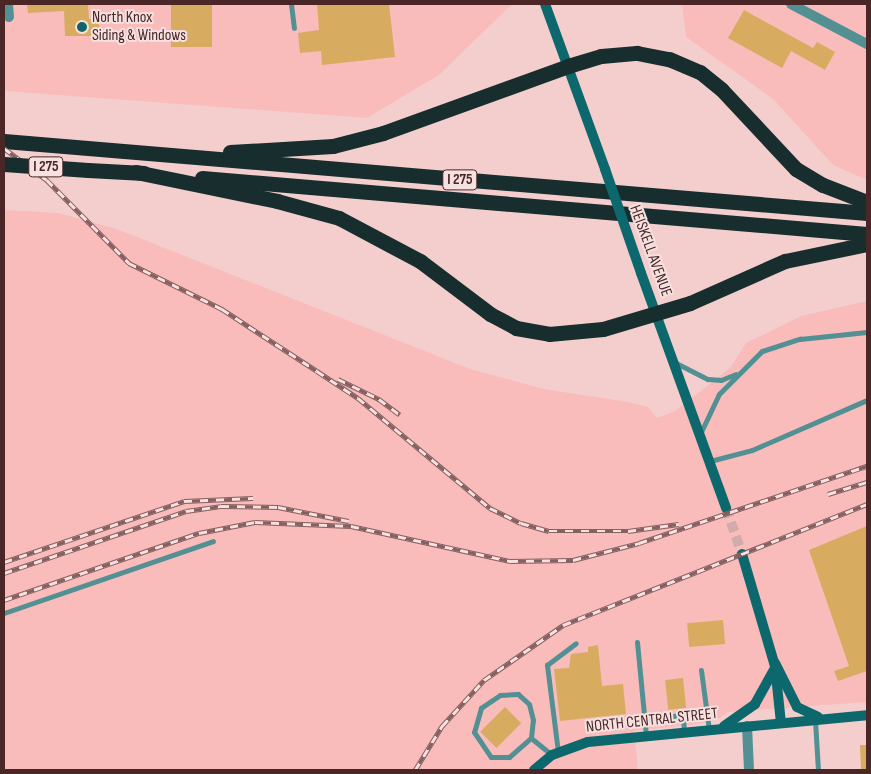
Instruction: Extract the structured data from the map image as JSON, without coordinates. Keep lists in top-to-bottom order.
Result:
{
  "streets": {
    "highway": ["I 275"],
    "street": ["HEISKELL AVENUE", "NORTH CENTRAL STREET"]
  },
  "places": ["North Knox Siding & Windows"]
}
